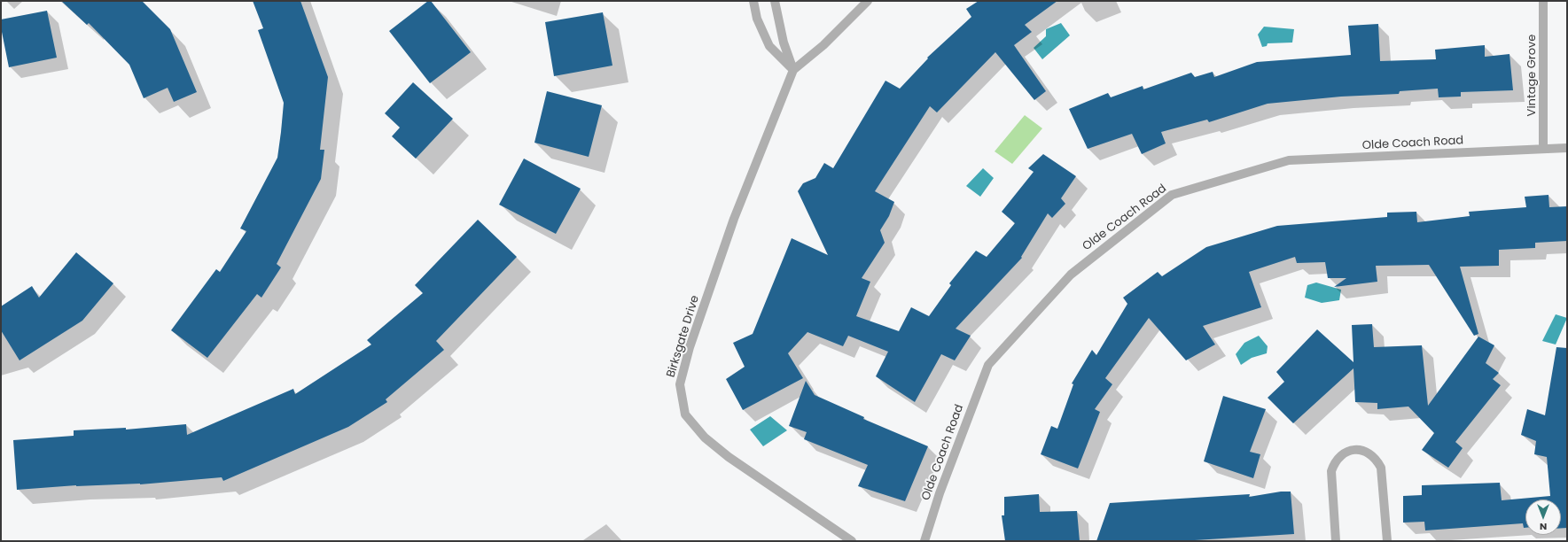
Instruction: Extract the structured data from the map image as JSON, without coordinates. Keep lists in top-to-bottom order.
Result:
{
  "streets": {
    "street": ["Vintage Grove", "Olde Coach Road", "Birksgate Drive"]
  },
  "crossings": [
    ["Vintage Grove", "Olde Coach Road"]
  ],
  "north": "bottom"
}
